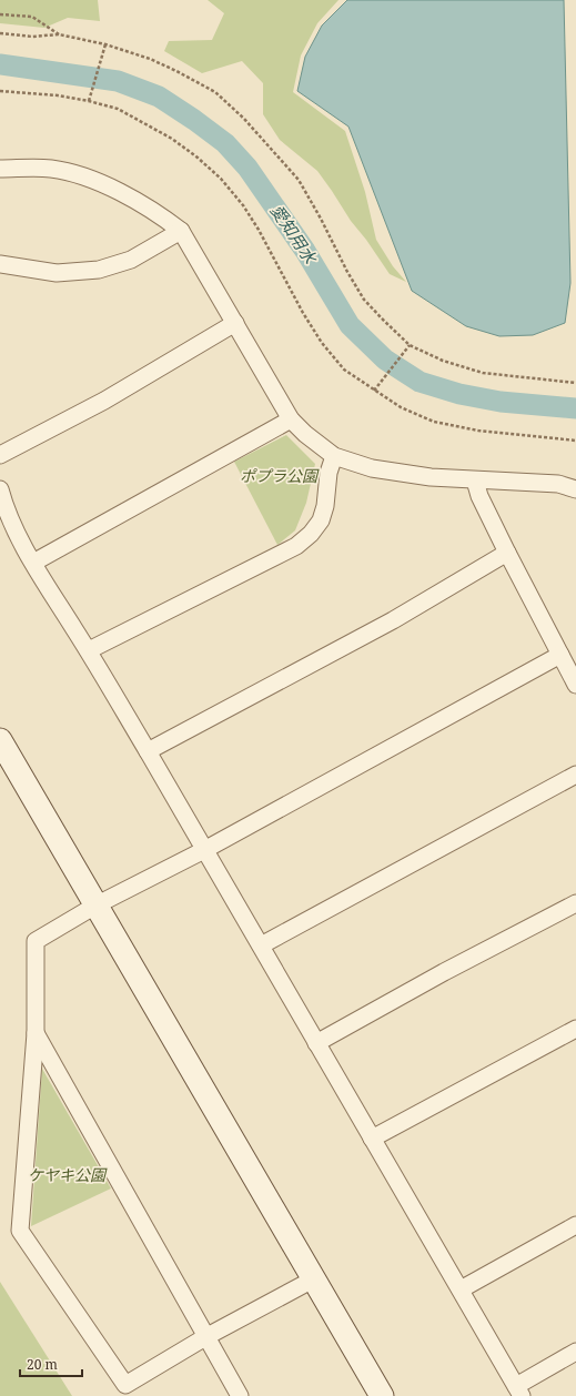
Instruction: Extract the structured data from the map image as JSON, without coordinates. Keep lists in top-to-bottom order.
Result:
{
  "water": ["愛知用水"],
  "parks": ["ポプラ公園", "ケヤキ公園"],
  "scale_bar": "20 m"
}
